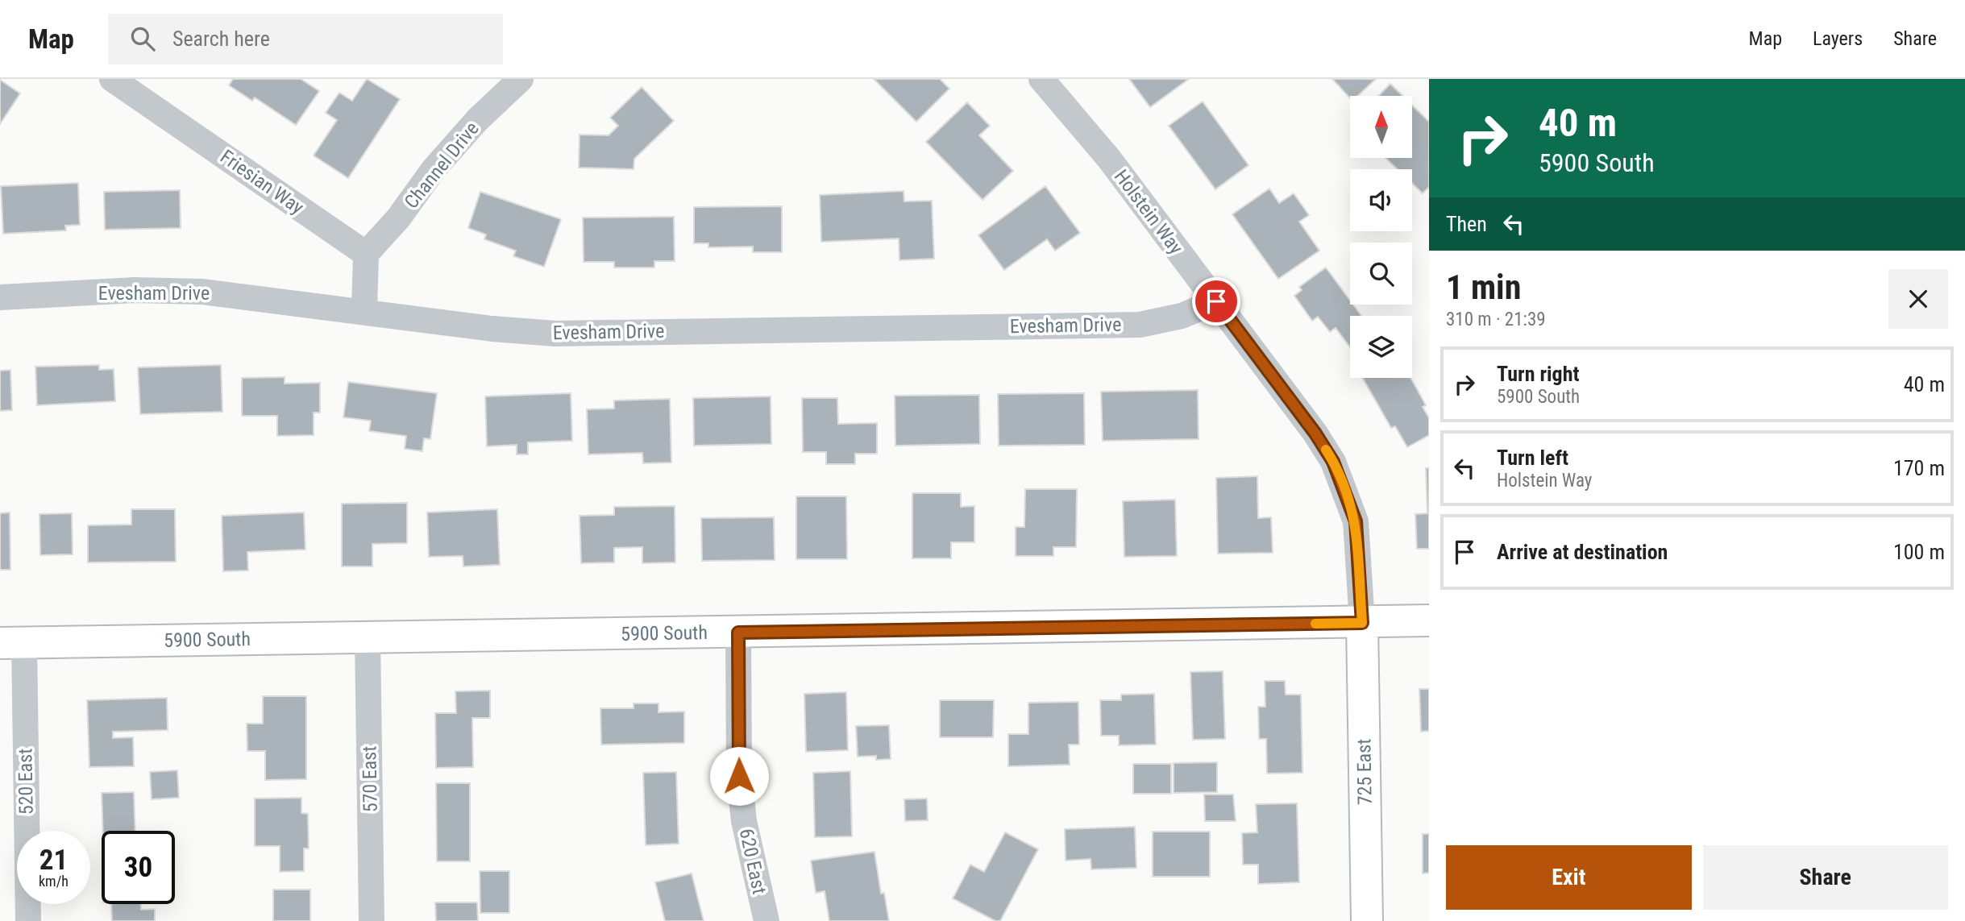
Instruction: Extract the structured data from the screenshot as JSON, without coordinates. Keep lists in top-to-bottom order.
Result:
{
  "streets": {
    "main road": ["5900 South", "725 East"],
    "street": [
      "Channel Drive",
      "Friesian Way",
      "Holstein Way",
      "Evesham Drive",
      "570 East",
      "520 East",
      "620 East"
    ]
  },
  "crossings": [
    ["Channel Drive", "Friesian Way"],
    ["Holstein Way", "Evesham Drive"],
    ["Holstein Way", "5900 South"],
    ["Holstein Way", "725 East"],
    ["5900 South", "725 East"],
    ["5900 South", "570 East"],
    ["5900 South", "520 East"],
    ["5900 South", "620 East"]
  ],
  "north": "top",
  "page": {
    "header": "Map",
    "search": "Search here",
    "nav": ["Map", "Layers", "Share"],
    "turn": ["40 m", "5900 South"],
    "then": "Then",
    "heading": ["1 min", "310 m · 21:39"],
    "list": [
      {
        "name": "Turn right",
        "note": "5900 South",
        "value": "40 m"
      },
      {
        "name": "Turn left",
        "note": "Holstein Way",
        "value": "170 m"
      },
      {
        "name": "Arrive at destination",
        "value": "100 m"
      }
    ],
    "speed": "21 km/h",
    "limit": "30",
    "buttons": ["Exit", "Share"]
  }
}
